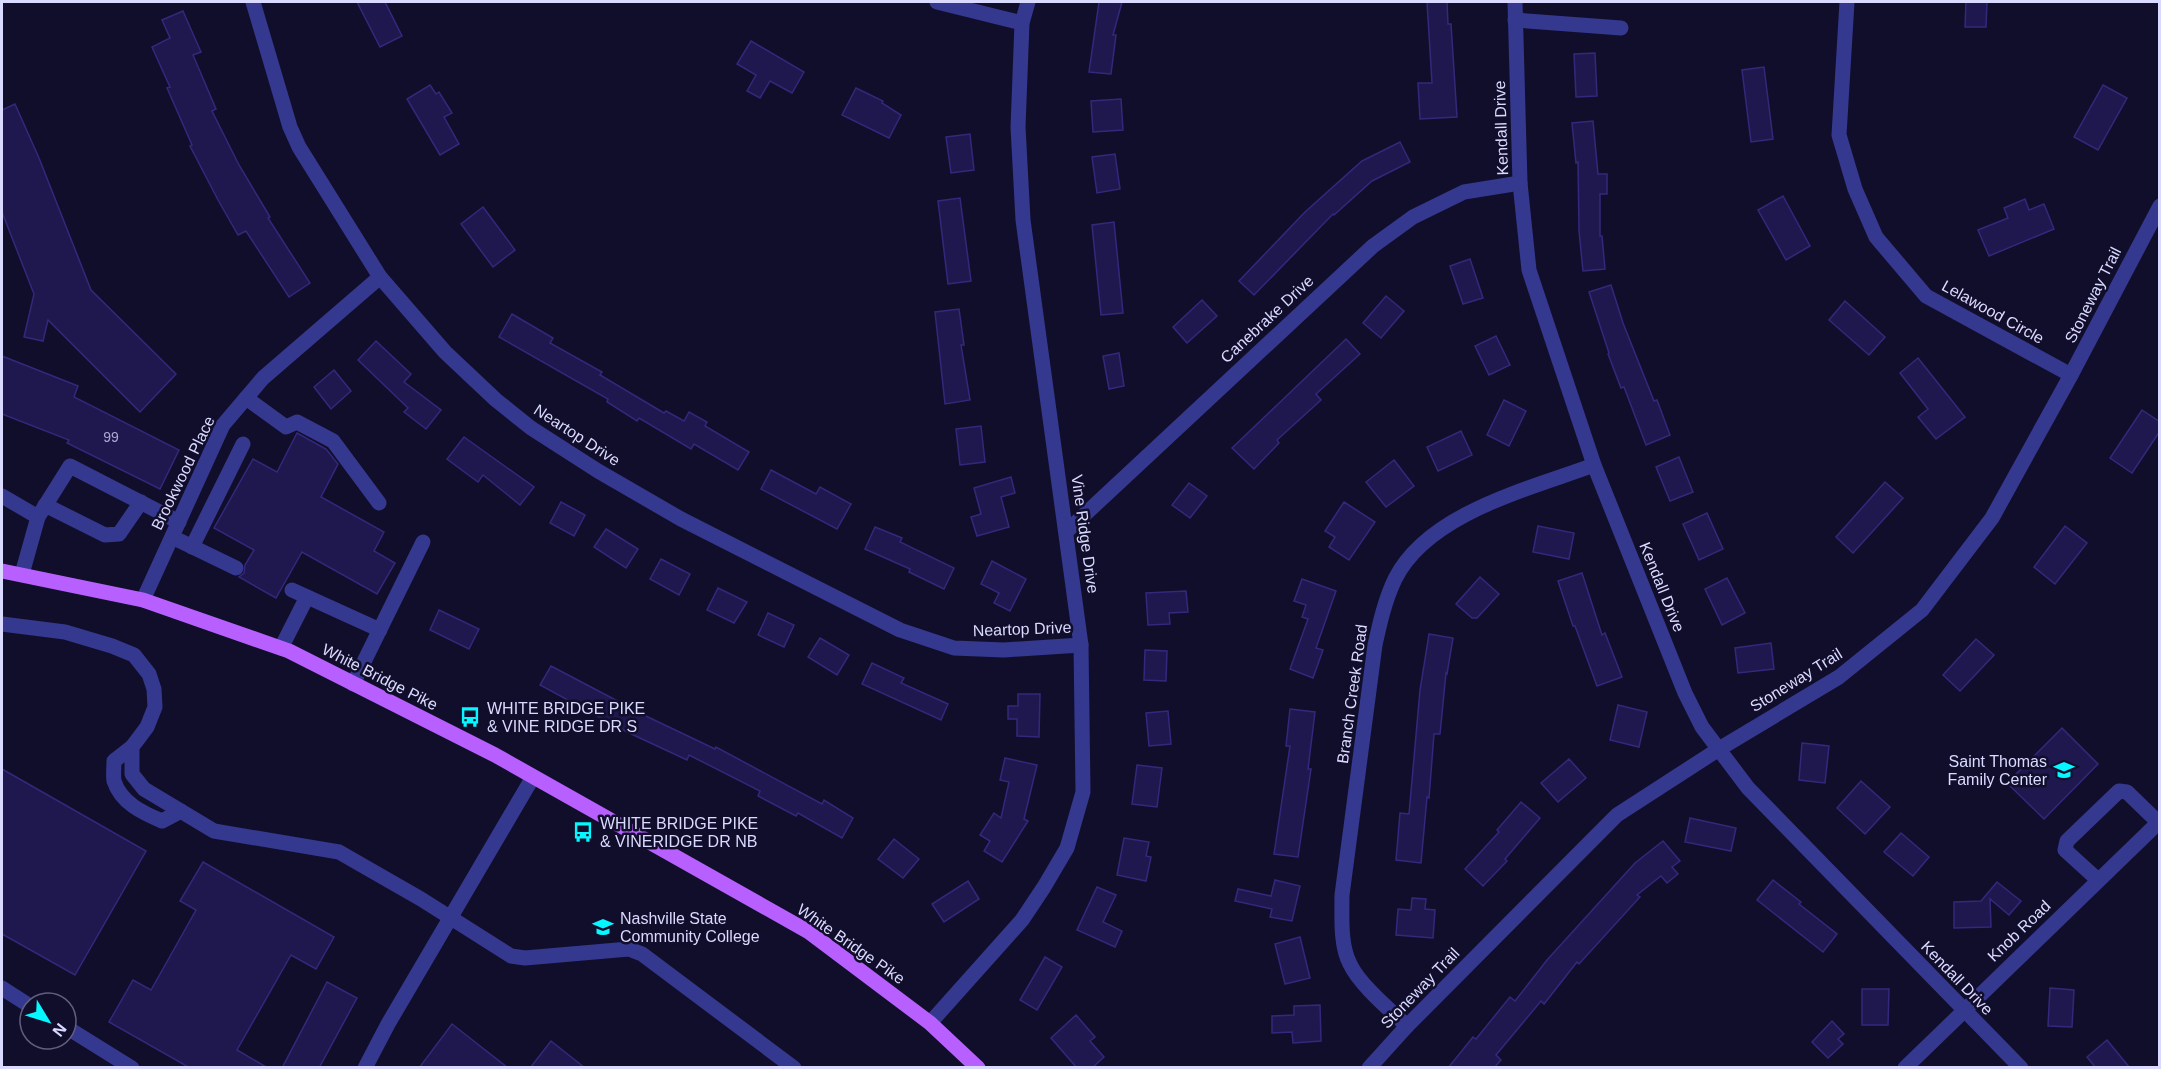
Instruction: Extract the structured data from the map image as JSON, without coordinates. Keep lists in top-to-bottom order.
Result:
{
  "streets": {
    "main road": ["White Bridge Pike"],
    "street": [
      "Kendall Drive",
      "Stoneway Trail",
      "Lelawood Circle",
      "Canebrake Drive",
      "Neartop Drive",
      "Brookwood Place",
      "Vine Ridge Drive",
      "Branch Creek Road",
      "Knob Road"
    ]
  },
  "crossings": [
    ["Kendall Drive", "Stoneway Trail"],
    ["Kendall Drive", "Canebrake Drive"],
    ["Kendall Drive", "Branch Creek Road"],
    ["Kendall Drive", "Knob Road"],
    ["Stoneway Trail", "Lelawood Circle"],
    ["Stoneway Trail", "Branch Creek Road"],
    ["Canebrake Drive", "Vine Ridge Drive"],
    ["Neartop Drive", "Brookwood Place"],
    ["Neartop Drive", "Vine Ridge Drive"],
    ["Brookwood Place", "White Bridge Pike"],
    ["Vine Ridge Drive", "White Bridge Pike"]
  ],
  "places": {
    "bus stop": ["WHITE BRIDGE PIKE & VINE RIDGE DR S", "WHITE BRIDGE PIKE & VINERIDGE DR NB"],
    "school or university": ["Saint Thomas Family Center", "Nashville State Community College"]
  },
  "house_numbers": ["99"],
  "north": "bottom right"
}
